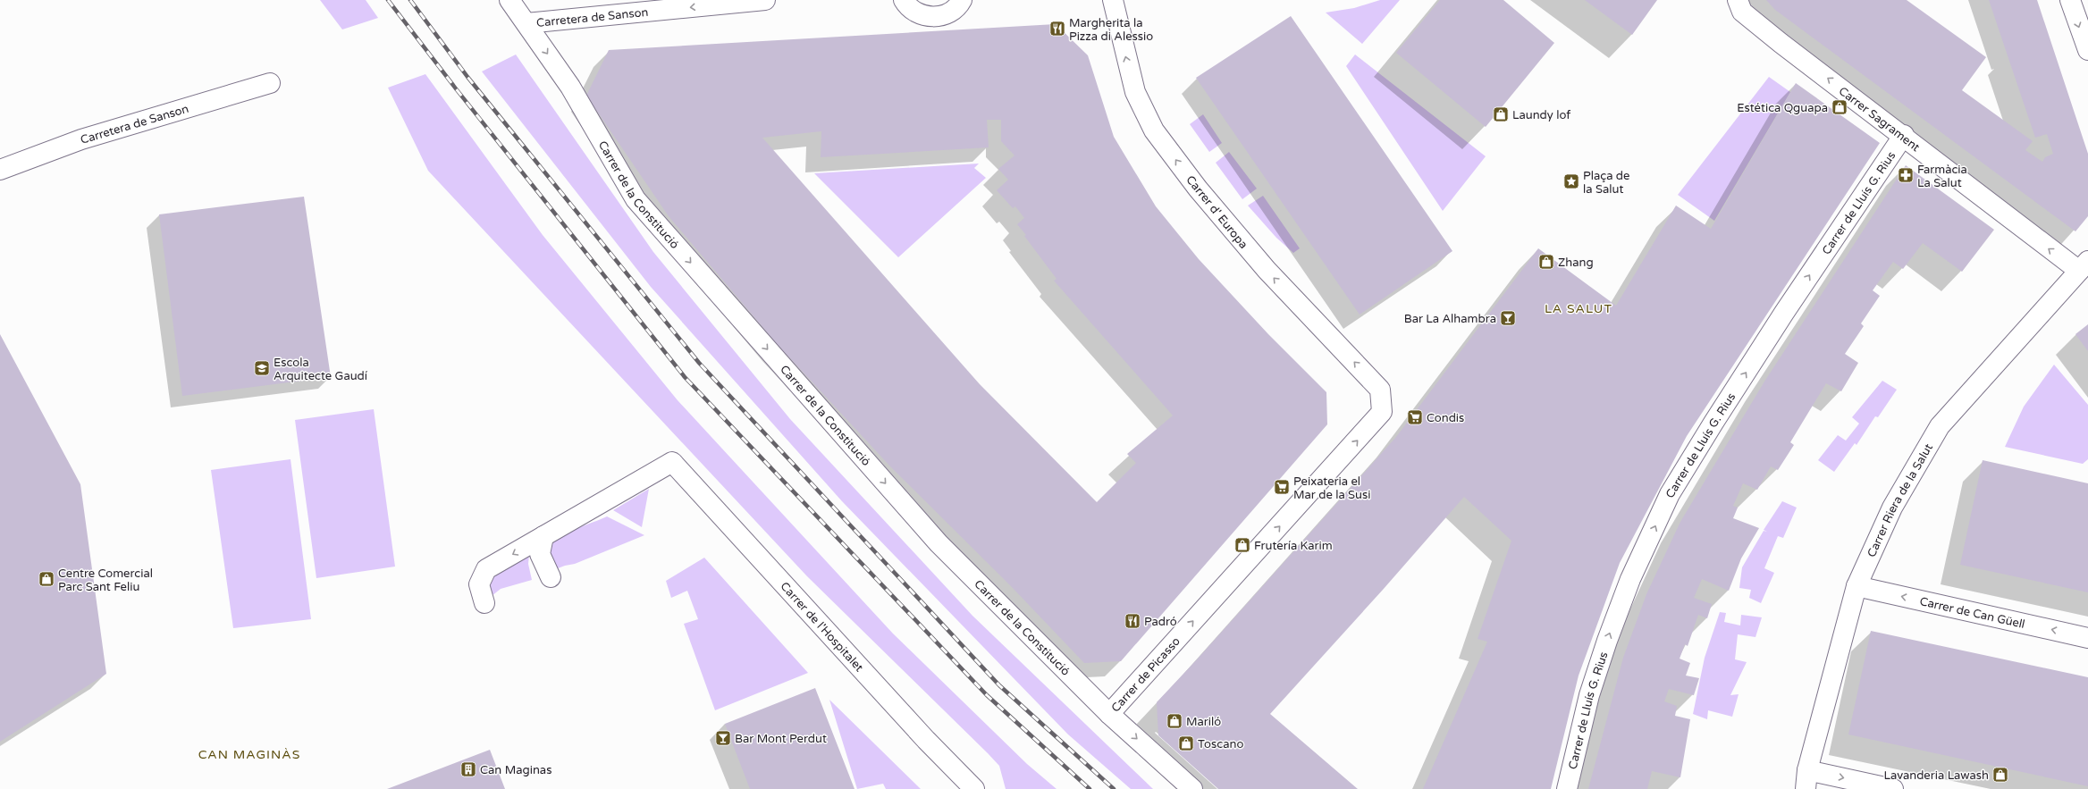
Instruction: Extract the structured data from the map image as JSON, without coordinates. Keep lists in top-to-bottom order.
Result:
{
  "streets": {
    "street": [
      "Carretera de Sanson",
      "Carrer Sagrament",
      "Carrer de la Constitució",
      "Carrer de Lluís G. Rius",
      "Carrer d' Europa",
      "Carrer Riera de la Salut",
      "Carrer de Can Güell",
      "Carrer de l'Hospitalet",
      "Carrer de Picasso"
    ]
  },
  "crossings": [
    ["Carretera de Sanson", "Carrer de la Constitució"],
    ["Carrer Sagrament", "Carrer de Lluís G. Rius"],
    ["Carrer Sagrament", "Carrer Riera de la Salut"],
    ["Carrer de la Constitució", "Carrer de Picasso"],
    ["Carrer d' Europa", "Carrer de Picasso"],
    ["Carrer Riera de la Salut", "Carrer de Can Güell"]
  ],
  "one_way": [
    "Carretera de Sanson",
    "Carrer Sagrament",
    "Carrer de la Constitució",
    "Carrer de Lluís G. Rius",
    "Carrer d' Europa",
    "Carrer de Can Güell",
    "Carrer de Picasso"
  ],
  "districts": ["LA SALUT", "CAN MAGINÀS"],
  "places": {
    "restaurant": ["Margherita la Pizza di Alessio", "Padró"],
    "shop": [
      "Estética Qguapa",
      "Laundy lof",
      "Zhang",
      "Frutería Karim",
      "Centre Comercial Parc Sant Feliu",
      "Mariló",
      "Toscano",
      "Lavanderia Lawash"
    ],
    "pharmacy": ["Farmàcia La Salut"],
    "place": ["Plaça de la Salut"],
    "bar": ["Bar La Alhambra", "Bar Mont Perdut"],
    "school or university": ["Escola Arquitecte Gaudí"],
    "supermarket": ["Condis", "Peixateria el Mar de la Susi"],
    "building": ["Can Maginas"]
  }
}
